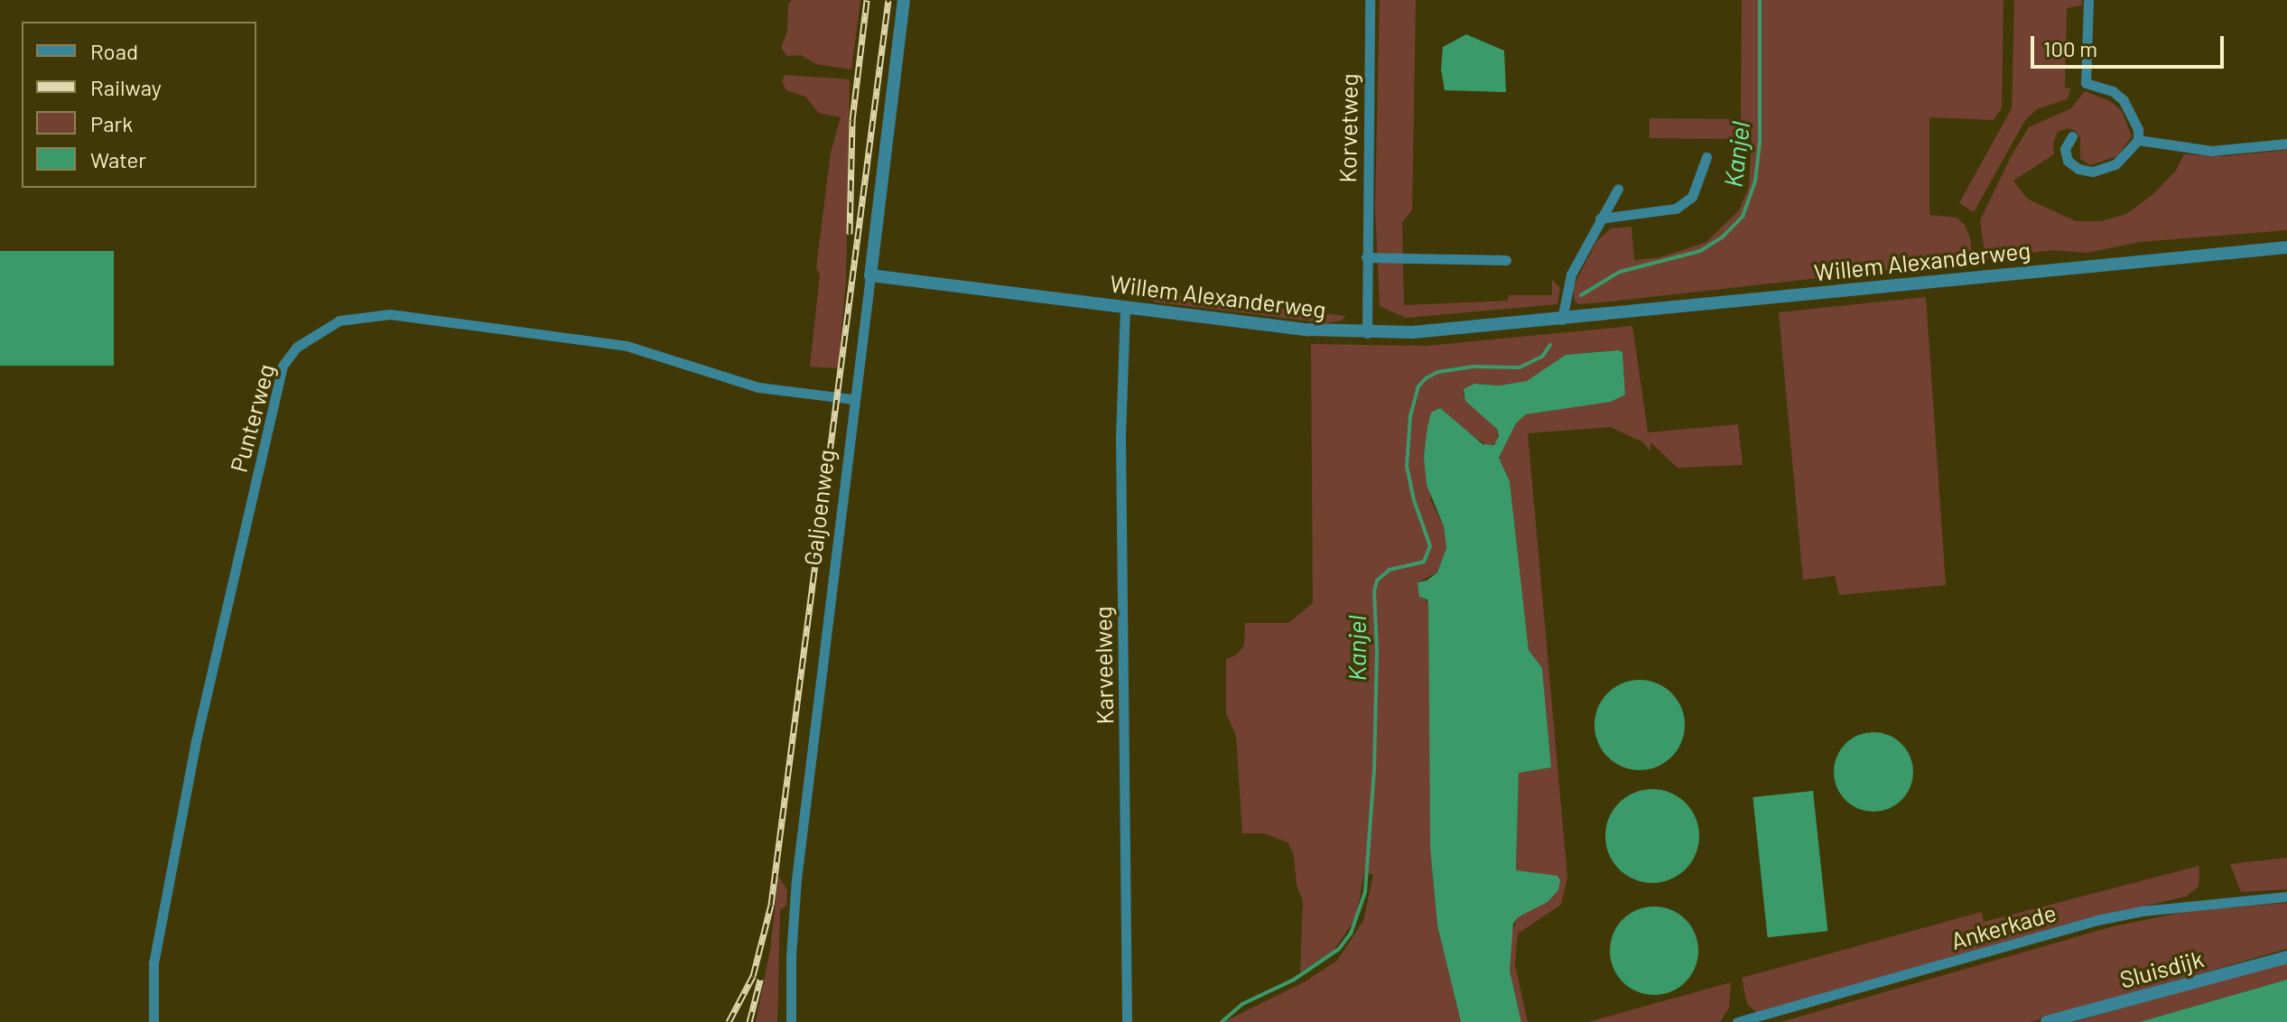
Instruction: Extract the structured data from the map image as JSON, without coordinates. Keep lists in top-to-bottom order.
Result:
{
  "streets": {
    "street": [
      "Korvetweg",
      "Willem Alexanderweg",
      "Punterweg",
      "Galjoenweg",
      "Karveelweg",
      "Ankerkade",
      "Sluisdijk"
    ]
  },
  "crossings": [
    ["Korvetweg", "Willem Alexanderweg"],
    ["Willem Alexanderweg", "Galjoenweg"],
    ["Willem Alexanderweg", "Karveelweg"],
    ["Punterweg", "Galjoenweg"]
  ],
  "water": ["Kanjel"],
  "legend": [
    "Road",
    "Railway",
    "Park",
    "Water"
  ],
  "scale_bar": "100 m"
}
